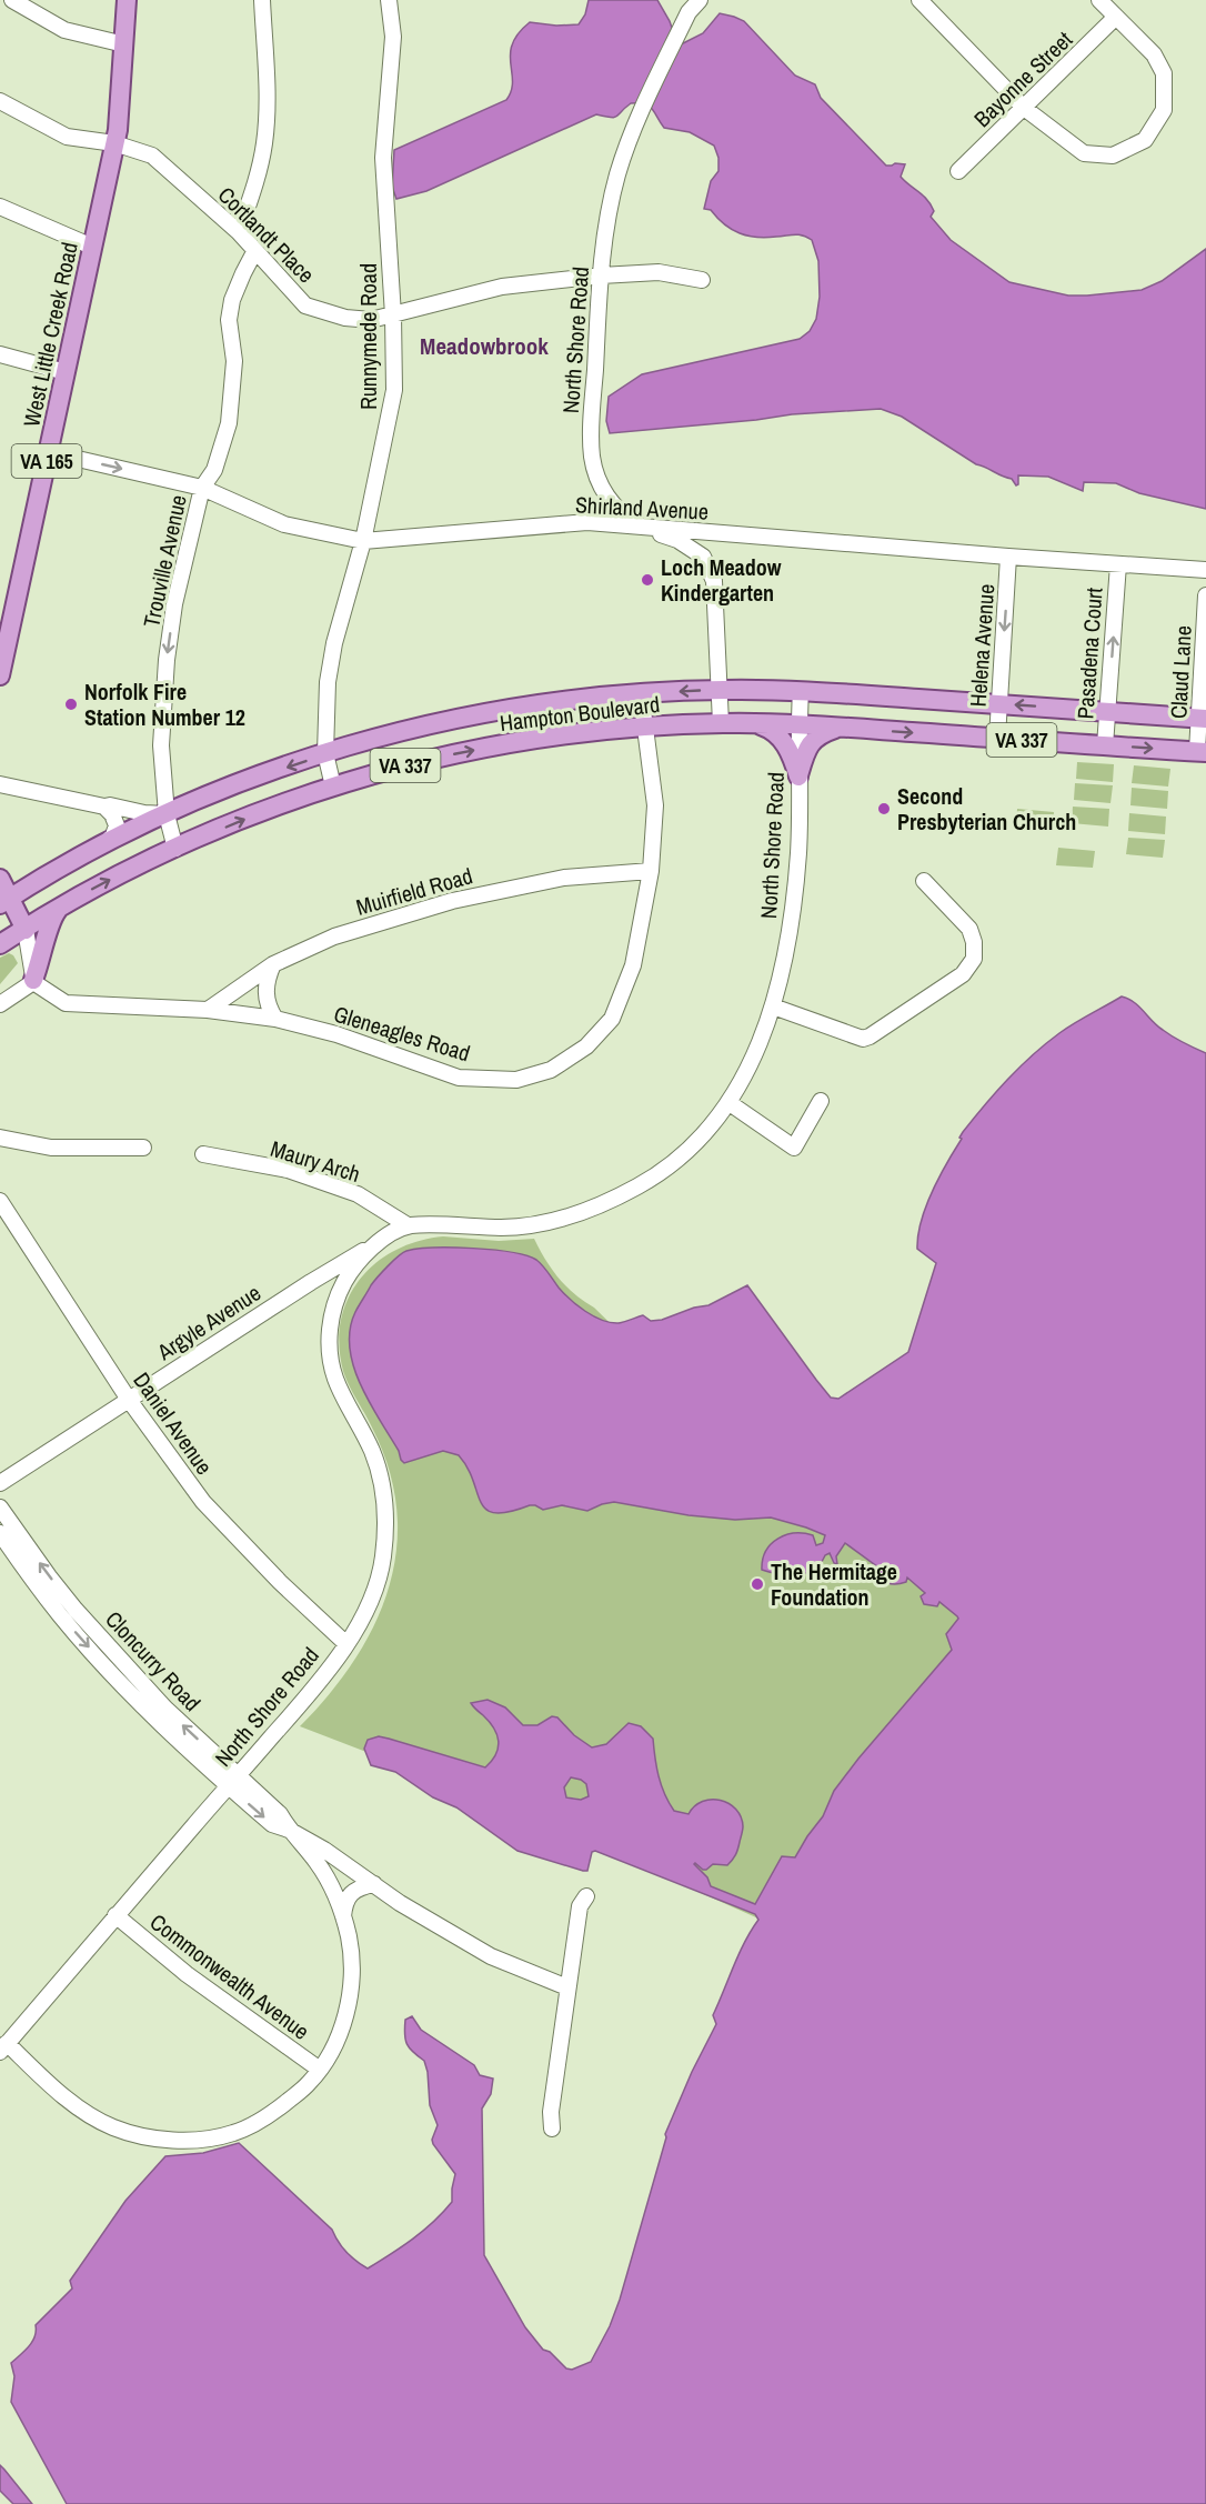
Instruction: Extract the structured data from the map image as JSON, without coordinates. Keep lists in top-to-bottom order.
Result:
{
  "streets": {
    "main road": [
      "West Little Creek Road",
      "VA 165",
      "Hampton Boulevard",
      "VA 337"
    ],
    "street": [
      "Bayonne Street",
      "Cortlandt Place",
      "Runnymede Road",
      "North Shore Road",
      "Shirland Avenue",
      "Trouville Avenue",
      "Helena Avenue",
      "Pasadena Court",
      "Claud Lane",
      "Muirfield Road",
      "Gleneagles Road",
      "Maury Arch",
      "Argyle Avenue",
      "Daniel Avenue",
      "Cloncurry Road",
      "Commonwealth Avenue"
    ]
  },
  "crossings": [
    ["Cortlandt Place", "West Little Creek Road"],
    ["Cortlandt Place", "Runnymede Road"],
    ["Cortlandt Place", "North Shore Road"],
    ["Cortlandt Place", "Trouville Avenue"],
    ["West Little Creek Road", "Shirland Avenue"],
    ["Runnymede Road", "Shirland Avenue"],
    ["Runnymede Road", "Hampton Boulevard"],
    ["North Shore Road", "Shirland Avenue"],
    ["North Shore Road", "Hampton Boulevard"],
    ["North Shore Road", "Maury Arch"],
    ["North Shore Road", "Argyle Avenue"],
    ["North Shore Road", "Daniel Avenue"],
    ["North Shore Road", "Cloncurry Road"],
    ["North Shore Road", "Commonwealth Avenue"],
    ["Shirland Avenue", "Trouville Avenue"],
    ["Shirland Avenue", "Helena Avenue"],
    ["Shirland Avenue", "Pasadena Court"],
    ["Trouville Avenue", "Hampton Boulevard"],
    ["Helena Avenue", "Hampton Boulevard"],
    ["Pasadena Court", "Hampton Boulevard"],
    ["Claud Lane", "Hampton Boulevard"],
    ["Hampton Boulevard", "Gleneagles Road"],
    ["Muirfield Road", "Gleneagles Road"],
    ["Argyle Avenue", "Daniel Avenue"]
  ],
  "one_way": ["Trouville Avenue", "Helena Avenue", "Pasadena Court"],
  "districts": ["Meadowbrook"],
  "places": [
    "Loch Meadow Kindergarten",
    "Norfolk Fire Station Number 12",
    "Second Presbyterian Church",
    "The Hermitage Foundation"
  ]
}
